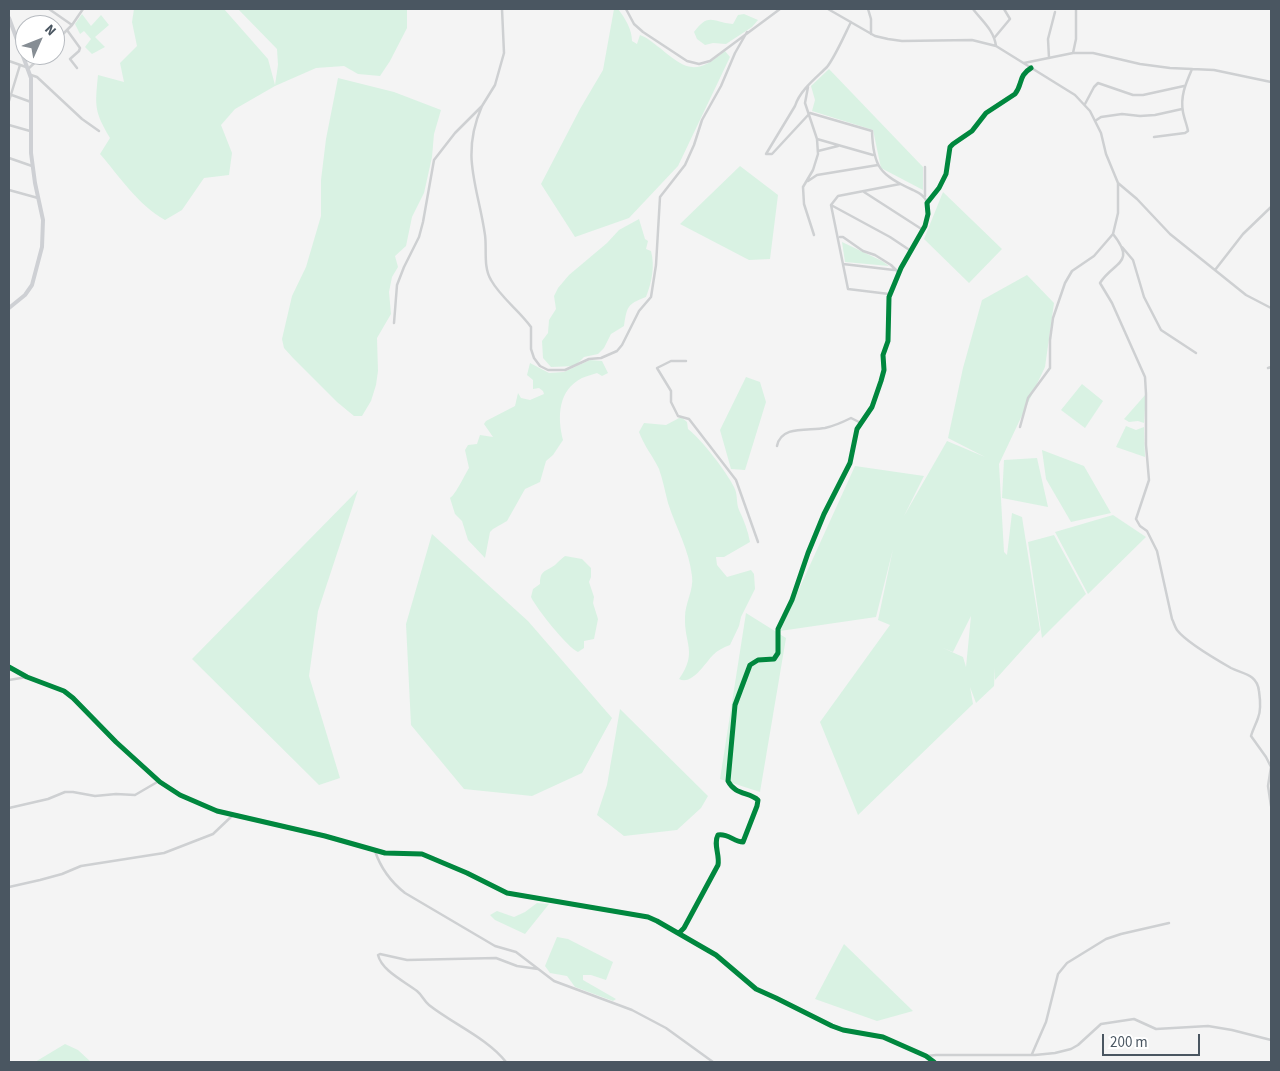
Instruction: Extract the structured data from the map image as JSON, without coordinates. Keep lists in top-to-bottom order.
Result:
{
  "scale_bar": "200 m",
  "north": "top right"
}
